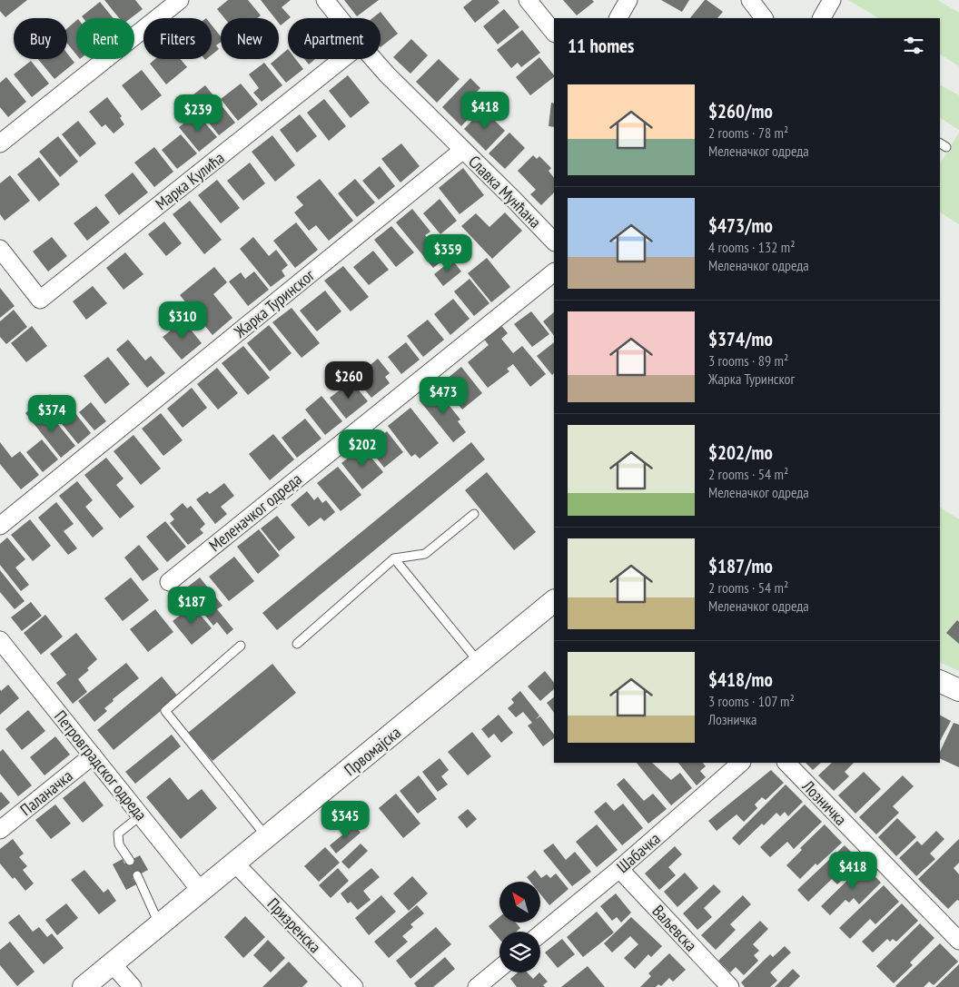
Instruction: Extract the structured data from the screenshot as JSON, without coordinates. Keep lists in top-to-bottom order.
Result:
{
  "streets": {
    "street": [
      "Марка Кулића",
      "Славка Мунћана",
      "Жарка Туринског",
      "Меленачког одреда",
      "Првомајска",
      "Петровградског одреда",
      "Паланачка",
      "Лозничка",
      "Шабачка",
      "Призренска",
      "Ваљевска"
    ]
  },
  "crossings": [
    ["Славка Мунћана", "Жарка Туринског"],
    ["Првомајска", "Петровградског одреда"],
    ["Првомајска", "Призренска"],
    ["Петровградског одреда", "Паланачка"],
    ["Шабачка", "Ваљевска"]
  ],
  "north": "top left",
  "page": {
    "chip": [
      "Buy",
      "Rent",
      "Filters",
      "New",
      "Apartment"
    ],
    "heading": "11 homes",
    "list": [
      {
        "name": "$260/mo",
        "note": "2 rooms · 78 m² · Меленачког одреда"
      },
      {
        "name": "$473/mo",
        "note": "4 rooms · 132 m² · Меленачког одреда"
      },
      {
        "name": "$374/mo",
        "note": "3 rooms · 89 m² · Жарка Туринског"
      },
      {
        "name": "$202/mo",
        "note": "2 rooms · 54 m² · Меленачког одреда"
      },
      {
        "name": "$187/mo",
        "note": "2 rooms · 54 m² · Меленачког одреда"
      },
      {
        "name": "$418/mo",
        "note": "3 rooms · 107 m² · Лозничка"
      }
    ],
    "price": [
      "$418",
      "$239",
      "$359",
      "$310",
      "$260",
      "$473",
      "$374",
      "$202",
      "$187",
      "$345",
      "$418"
    ]
  }
}
